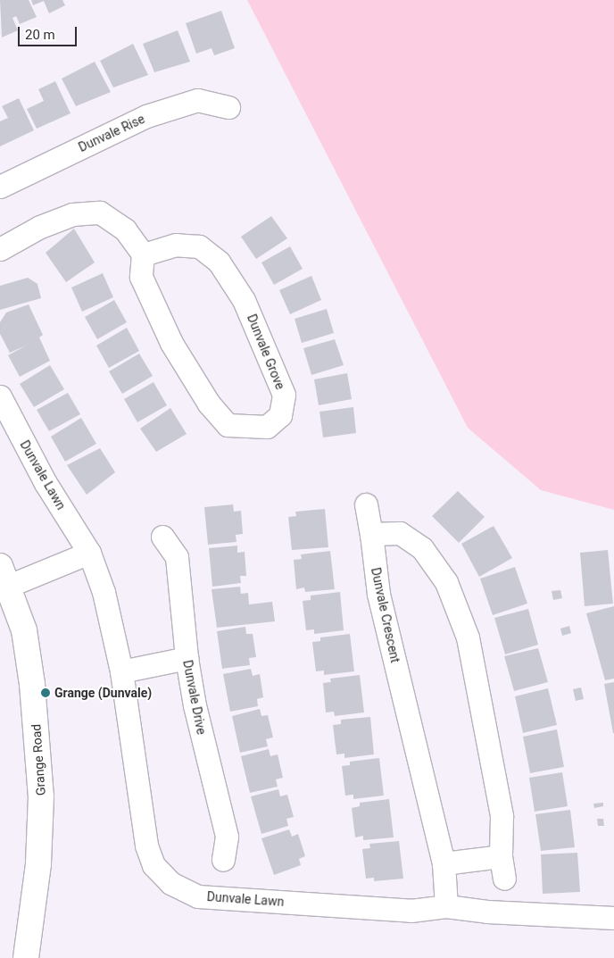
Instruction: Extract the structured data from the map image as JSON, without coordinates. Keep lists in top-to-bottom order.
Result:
{
  "streets": {
    "main road": ["Grange Road"],
    "street": [
      "Dunvale Rise",
      "Dunvale Grove",
      "Dunvale Lawn",
      "Dunvale Crescent",
      "Dunvale Drive"
    ]
  },
  "crossings": [
    ["Dunvale Lawn", "Dunvale Crescent"]
  ],
  "places": ["Grange (Dunvale)"],
  "scale_bar": "20 m"
}
